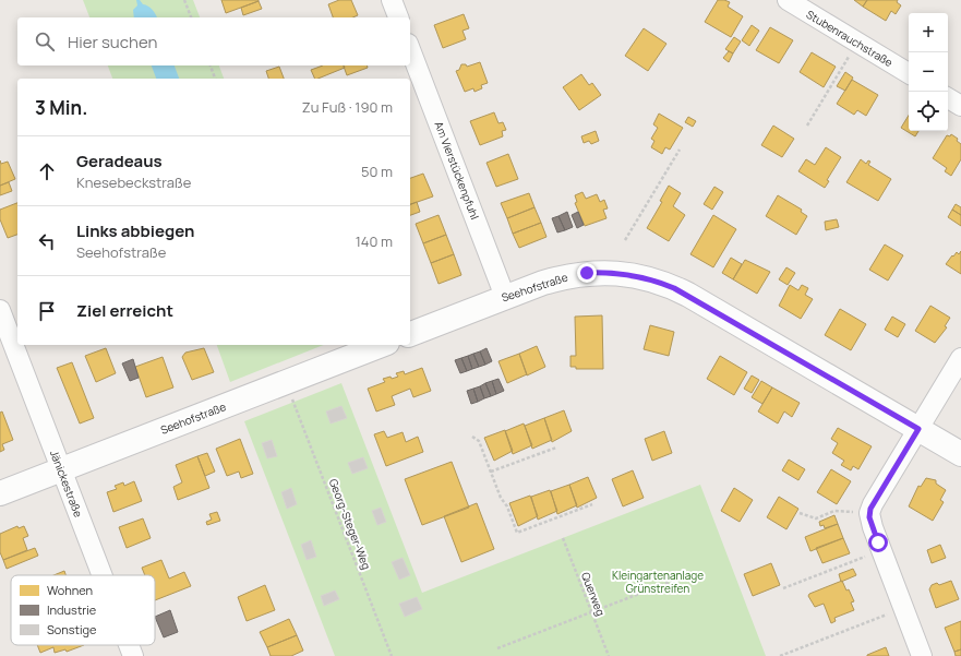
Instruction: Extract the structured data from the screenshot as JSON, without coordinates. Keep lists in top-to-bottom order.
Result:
{
  "streets": {
    "street": [
      "Stubenrauchstraße",
      "Am Vierstückenpfuhl",
      "Seehofstraße",
      "Jänickestraße"
    ],
    "path": ["Georg-Steger-Weg", "Querweg"]
  },
  "crossings": [
    ["Am Vierstückenpfuhl", "Seehofstraße"],
    ["Seehofstraße", "Jänickestraße"]
  ],
  "parks": ["Kleingartenanlage Grünstreifen"],
  "legend": ["Wohnen", "Industrie", "Sonstige"],
  "page": {
    "map_buttons": ["+", "−"],
    "search": "Hier suchen",
    "heading": ["3 Min.", "Zu Fuß · 190 m"],
    "list": [
      ["Geradeaus", "Knesebeckstraße", "50 m"],
      ["Links abbiegen", "Seehofstraße", "140 m"],
      "Ziel erreicht"
    ]
  }
}
